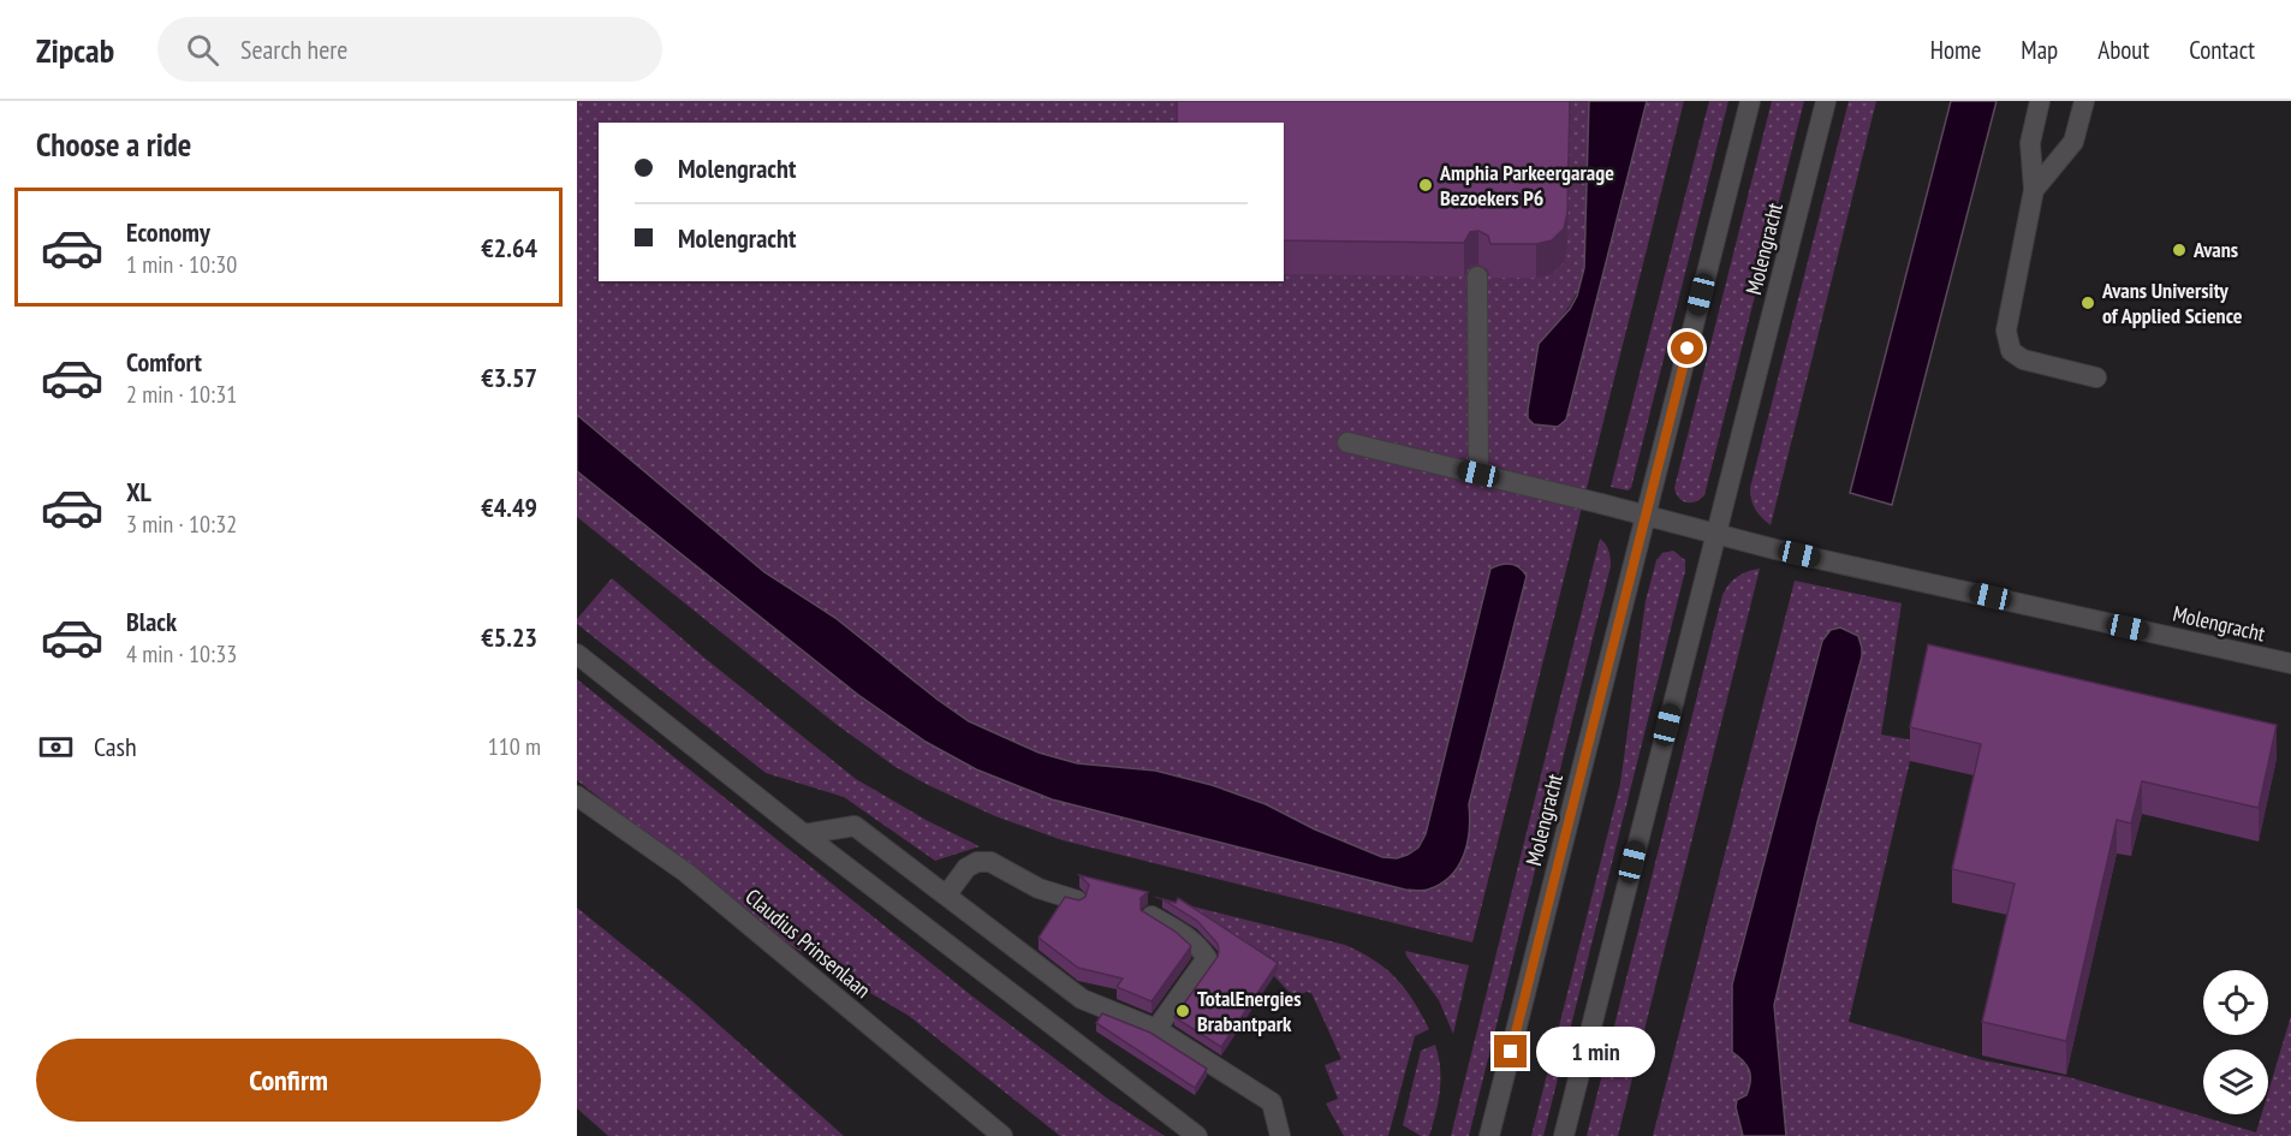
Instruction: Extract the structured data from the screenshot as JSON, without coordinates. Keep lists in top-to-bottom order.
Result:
{
  "streets": {
    "street": ["Molengracht", "Claudius Prinsenlaan"]
  },
  "places": [
    "Amphia Parkeergarage Bezoekers P6",
    "Avans",
    "Avans University of Applied Science",
    "TotalEnergies Brabantpark"
  ],
  "page": {
    "header": "Zipcab",
    "search": "Search here",
    "nav": [
      "Home",
      "Map",
      "About",
      "Contact"
    ],
    "heading": "Choose a ride",
    "banner": ["Molengracht", "Molengracht"],
    "list": [
      {
        "name": "Economy",
        "note": "1 min · 10:30",
        "value": "€2.64"
      },
      {
        "name": "Comfort",
        "note": "2 min · 10:31",
        "value": "€3.57"
      },
      {
        "name": "XL",
        "note": "3 min · 10:32",
        "value": "€4.49"
      },
      {
        "name": "Black",
        "note": "4 min · 10:33",
        "value": "€5.23"
      }
    ],
    "pay": ["Cash", "110 m"],
    "buttons": "Confirm",
    "bubble": "1 min"
  }
}
